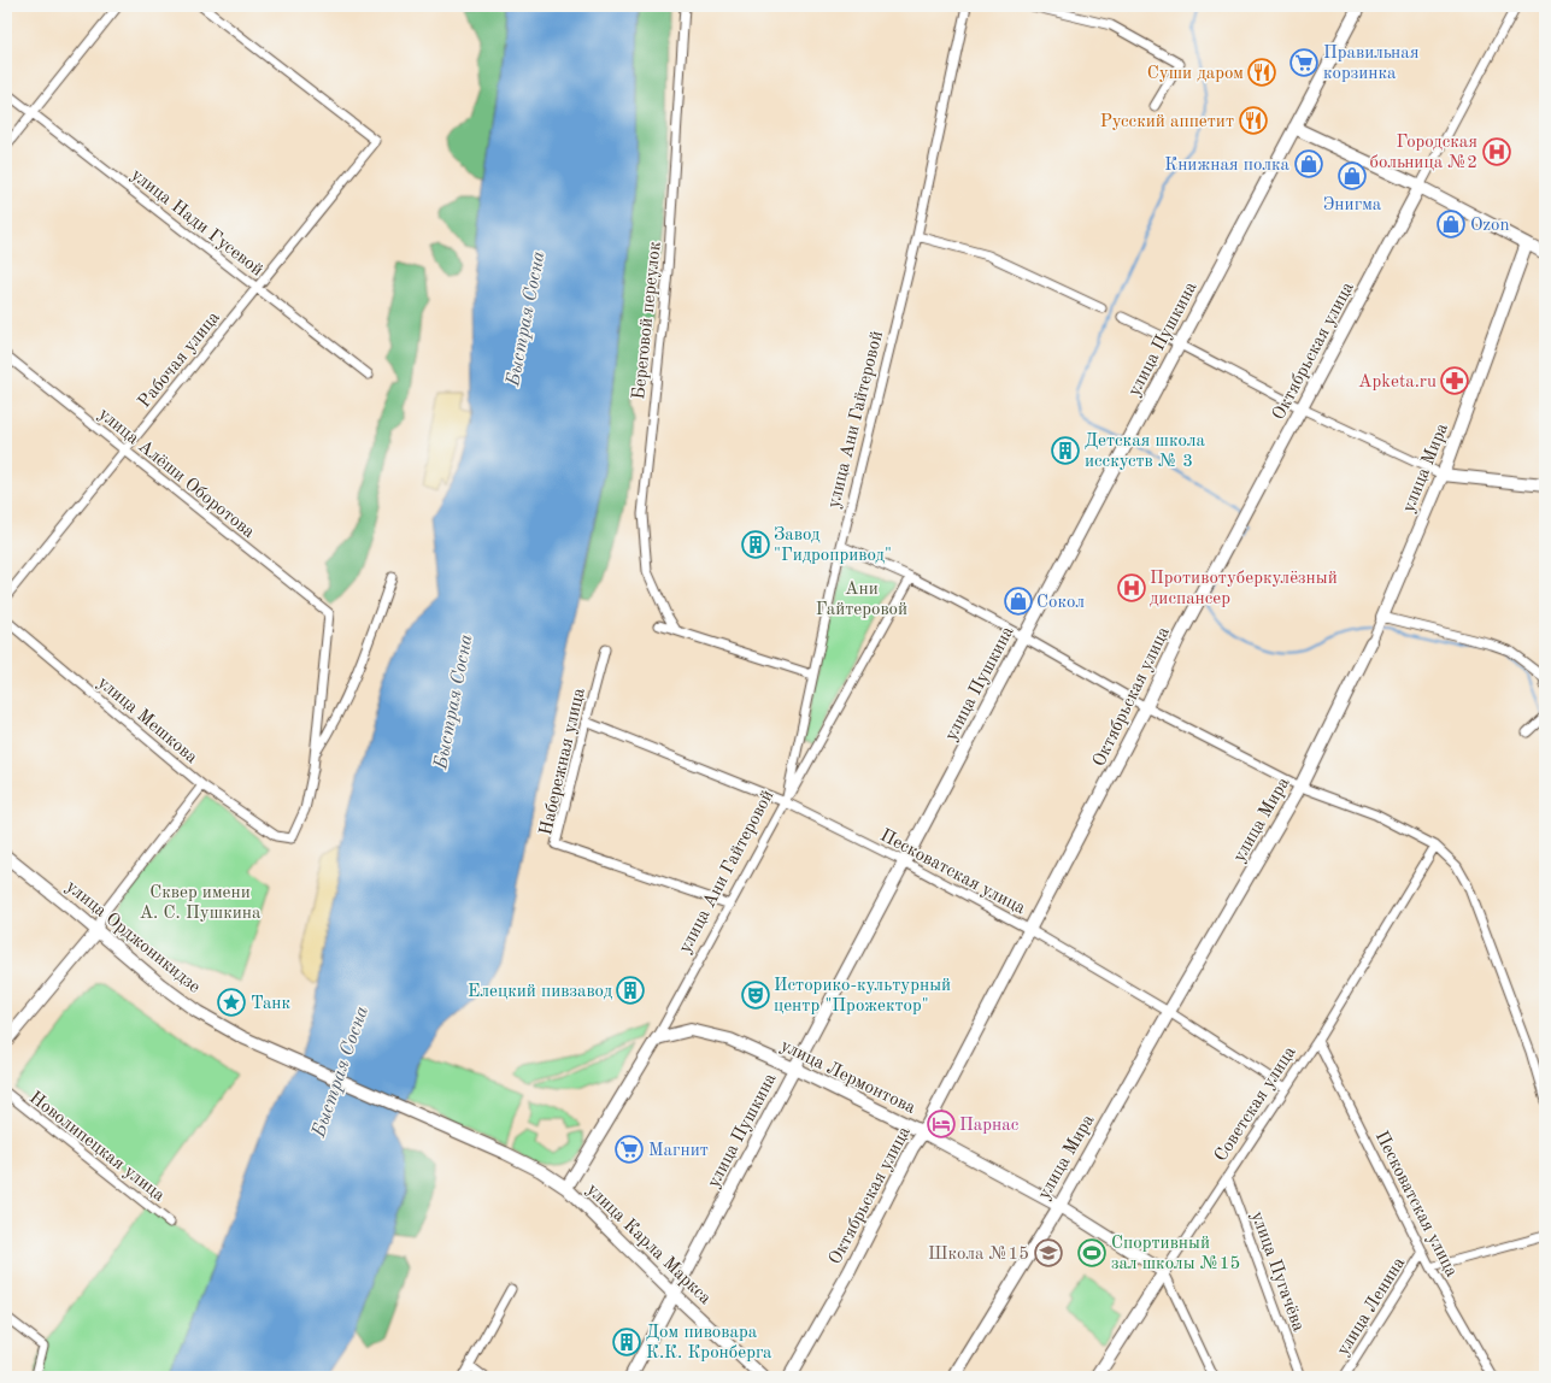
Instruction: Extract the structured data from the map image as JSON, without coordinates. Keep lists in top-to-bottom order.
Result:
{
  "streets": {
    "street": [
      "улица Нади Гусевой",
      "Береговой переулок",
      "улица Пушкина",
      "Октябрьская улица",
      "Рабочая улица",
      "улица Ани Гайтеровой",
      "улица Мира",
      "улица Алёши Оборотова",
      "улица Мешкова",
      "Набережная улица",
      "Песковатская улица",
      "улица Орджоникидзе",
      "улица Лермонтова",
      "Советская улица",
      "Новолипецкая улица",
      "улица Карла Маркса",
      "улица Пугачёва",
      "улица Ленина"
    ]
  },
  "crossings": [
    ["улица Нади Гусевой", "Рабочая улица"],
    ["улица Пушкина", "Песковатская улица"],
    ["улица Пушкина", "улица Лермонтова"],
    ["улица Пушкина", "улица Карла Маркса"],
    ["Октябрьская улица", "Песковатская улица"],
    ["Октябрьская улица", "улица Лермонтова"],
    ["Рабочая улица", "улица Алёши Оборотова"],
    ["улица Ани Гайтеровой", "Набережная улица"],
    ["улица Ани Гайтеровой", "Песковатская улица"],
    ["улица Ани Гайтеровой", "улица Лермонтова"],
    ["улица Ани Гайтеровой", "улица Карла Маркса"],
    ["улица Мира", "Песковатская улица"],
    ["улица Мира", "улица Лермонтова"],
    ["улица Алёши Оборотова", "улица Мешкова"],
    ["Набережная улица", "Песковатская улица"],
    ["Песковатская улица", "Советская улица"],
    ["Песковатская улица", "улица Ленина"],
    ["улица Орджоникидзе", "улица Карла Маркса"],
    ["улица Лермонтова", "Советская улица"],
    ["Советская улица", "улица Пугачёва"]
  ],
  "water": ["Быстрая Сосна"],
  "parks": ["Ани Гайтеровой", "Сквер имени А. С. Пушкина"],
  "places": {
    "supermarket": ["Правильная корзинка", "Магнит"],
    "restaurant": ["Суши даром", "Русский аппетит"],
    "hospital": ["Городская больница №2", "Противотуберкулёзный диспансер"],
    "shop": [
      "Книжная полка",
      "Энигма",
      "Ozon",
      "Сокол"
    ],
    "pharmacy": ["Apketa.ru"],
    "building": [
      "Детская школа исскуств № 3",
      "Завод \"Гидропривод\"",
      "Елецкий пивзавод",
      "Дом пивовара К.К. Кронберга"
    ],
    "theatre": ["Историко-культурный центр \"Прожектор\""],
    "place": ["Танк"],
    "hotel": ["Парнас"],
    "school or university": ["Школа №15"],
    "sports": ["Спортивный зал школы №15"]
  }
}
